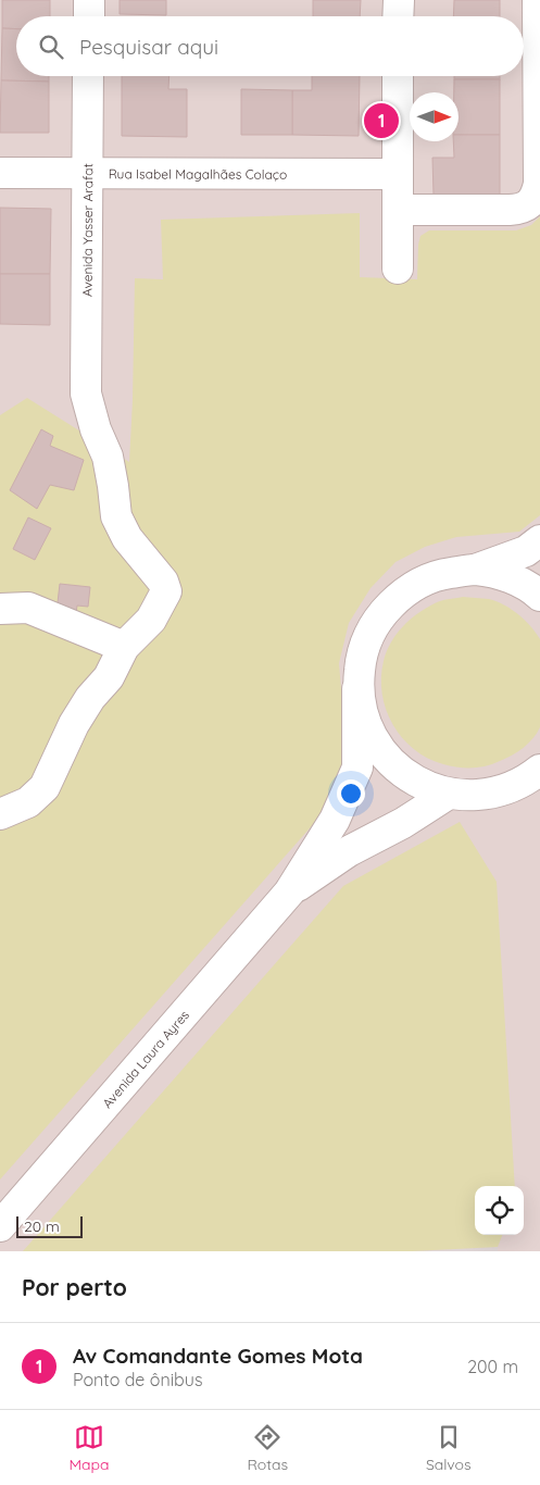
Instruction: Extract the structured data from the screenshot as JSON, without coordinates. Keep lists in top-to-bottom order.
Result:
{
  "streets": {
    "street": ["Rua Isabel Magalhães Colaço", "Avenida Yasser Arafat", "Avenida Laura Ayres"]
  },
  "crossings": [
    ["Rua Isabel Magalhães Colaço", "Avenida Yasser Arafat"]
  ],
  "scale_bar": "20 m",
  "north": "right",
  "page": {
    "search": "Pesquisar aqui",
    "pins": "1",
    "scale": "20 m",
    "heading": "Por perto",
    "list": [
      {
        "mark": "1",
        "name": "Av Comandante Gomes Mota",
        "note": "Ponto de ônibus",
        "value": "200 m"
      }
    ],
    "nav": ["Mapa", "Rotas", "Salvos"]
  }
}
